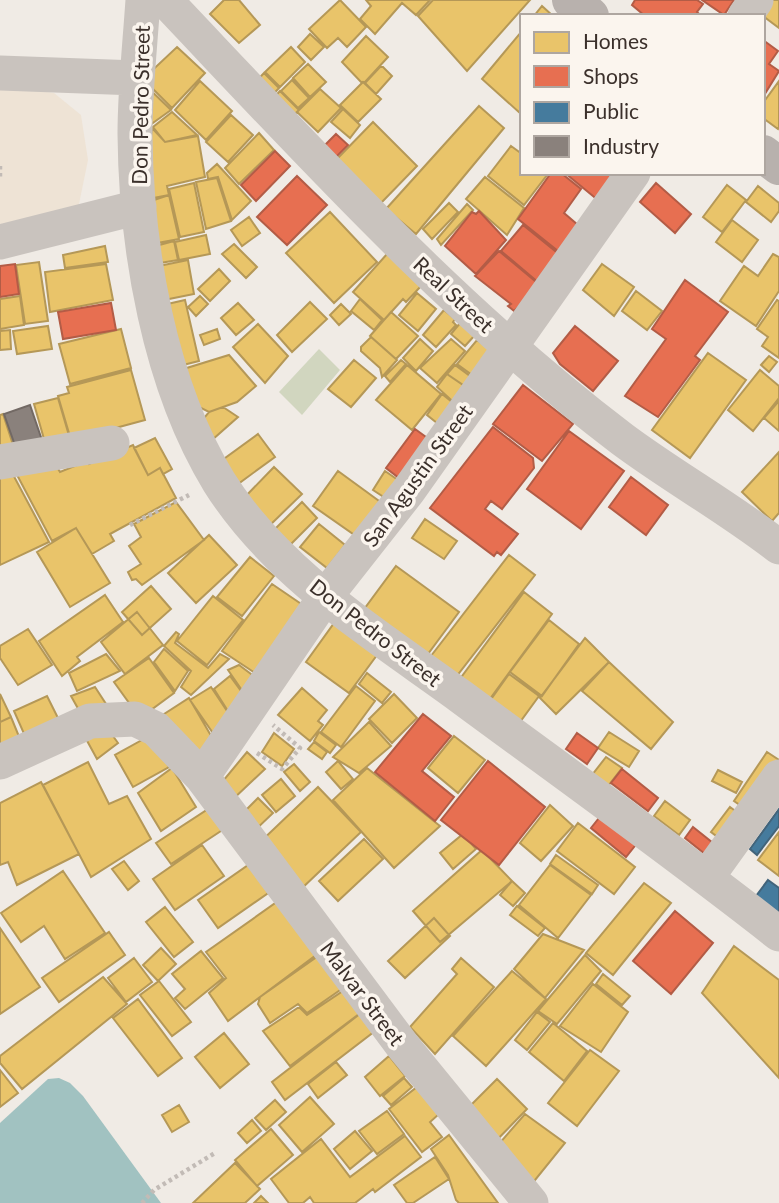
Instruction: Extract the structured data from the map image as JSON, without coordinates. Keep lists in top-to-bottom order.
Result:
{
  "streets": {
    "street": [
      "Don Pedro Street",
      "Real Street",
      "San Agustin Street",
      "Malvar Street"
    ]
  },
  "crossings": [
    ["Don Pedro Street", "San Agustin Street"],
    ["Real Street", "San Agustin Street"],
    ["San Agustin Street", "Malvar Street"]
  ],
  "legend": [
    "Homes",
    "Shops",
    "Public",
    "Industry"
  ]
}
